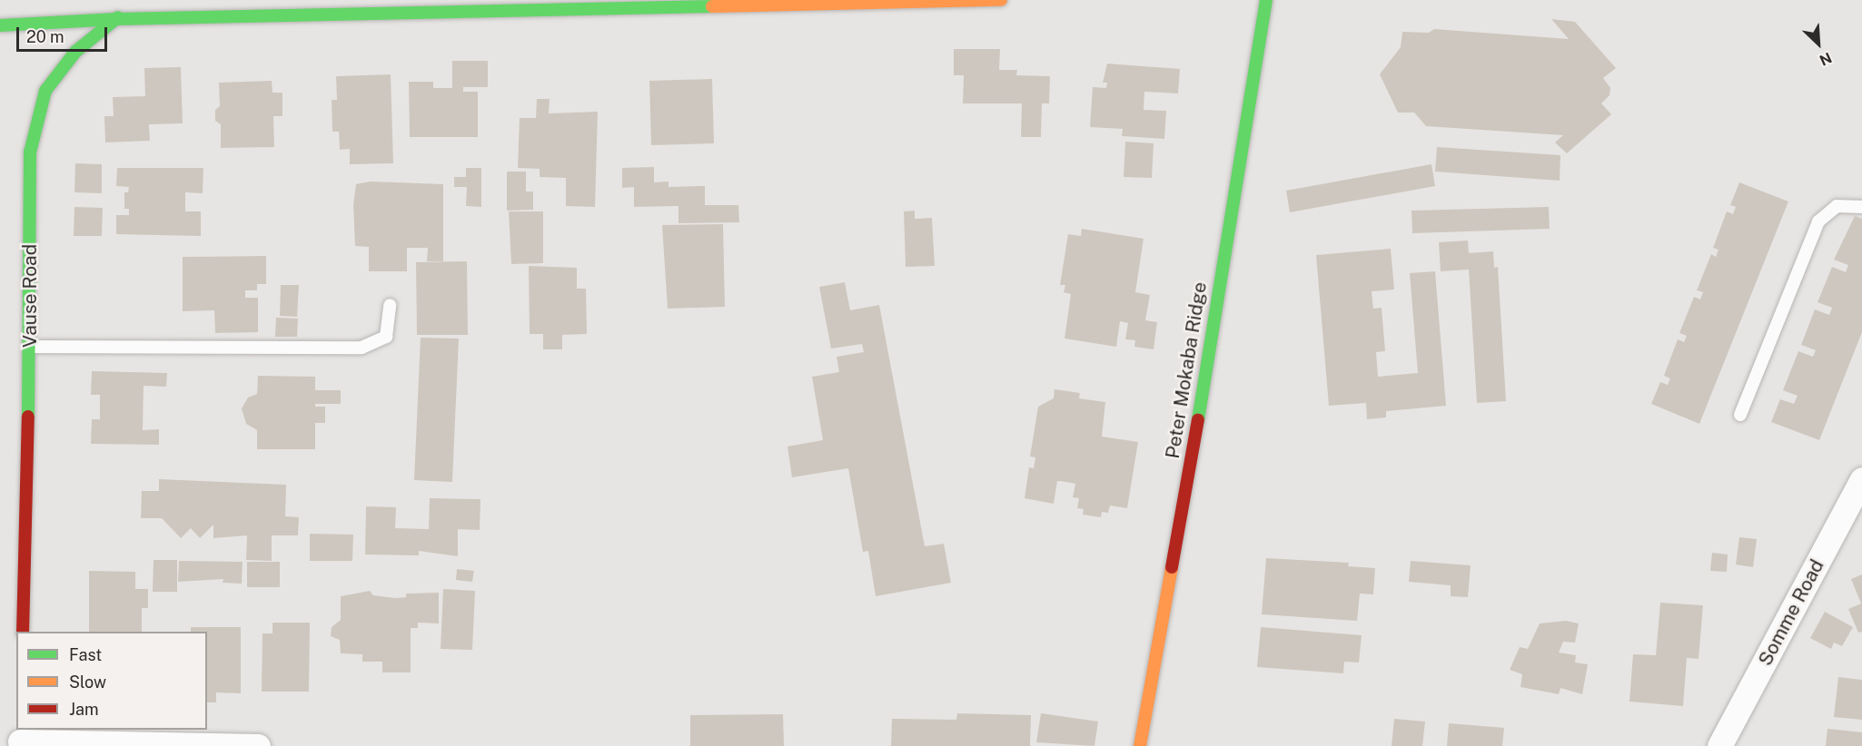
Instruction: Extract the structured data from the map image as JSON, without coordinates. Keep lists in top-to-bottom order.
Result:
{
  "streets": {
    "street": ["Vause Road", "Peter Mokaba Ridge", "Somme Road"]
  },
  "legend": ["Fast", "Slow", "Jam"],
  "scale_bar": "20 m",
  "north": "bottom right"
}
